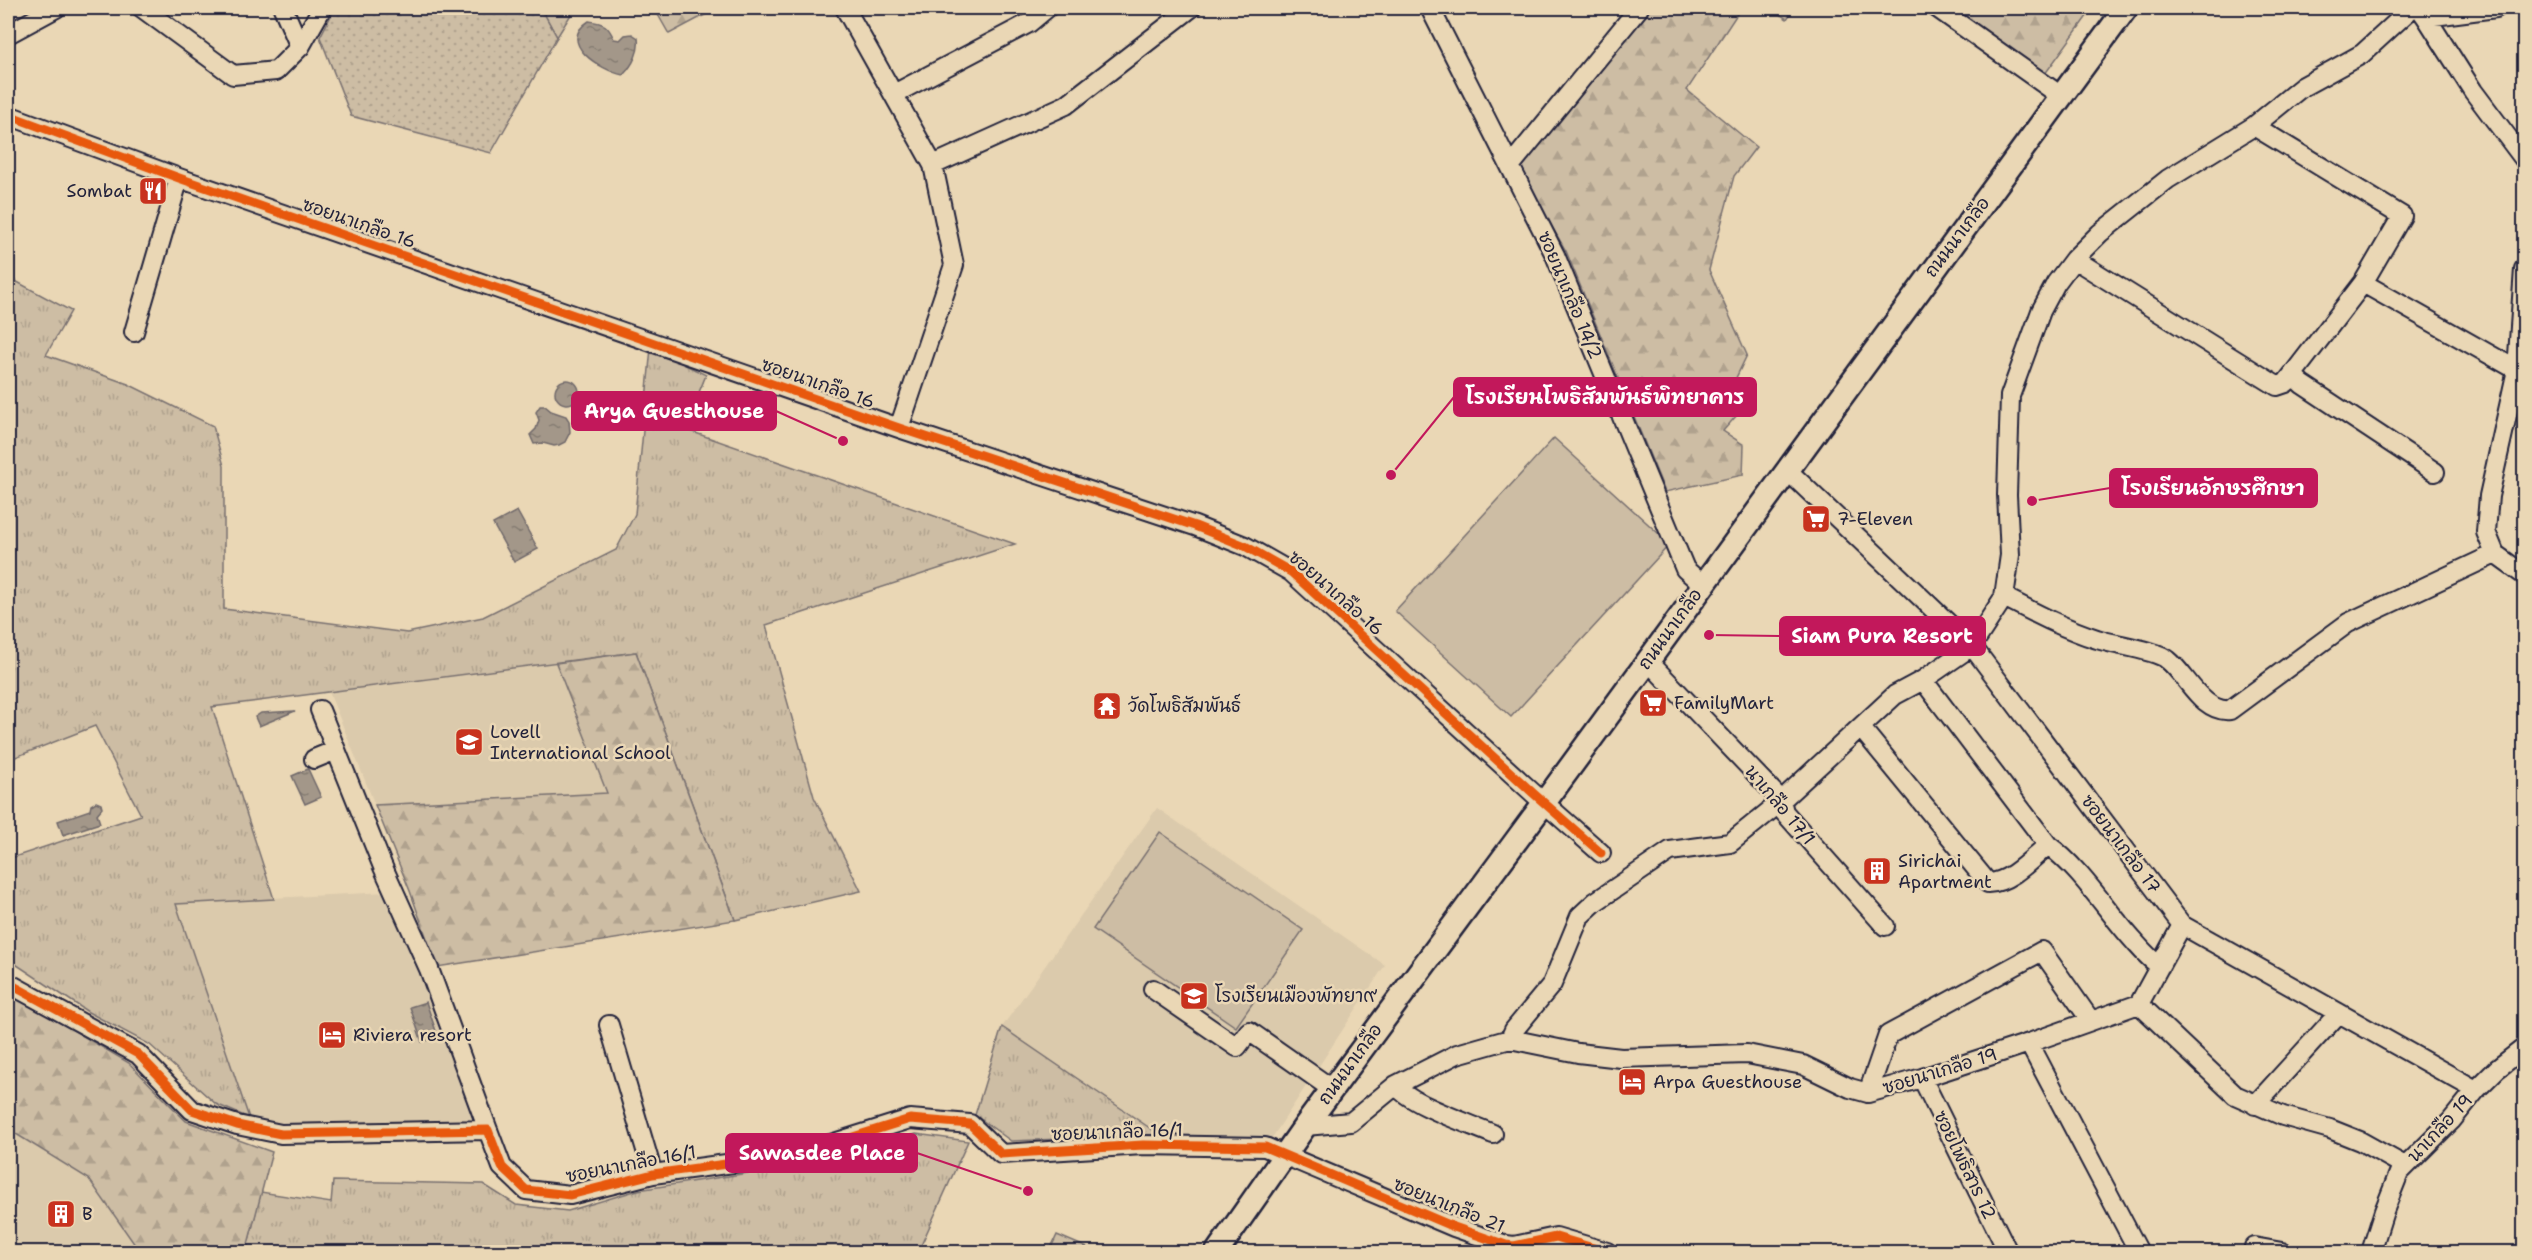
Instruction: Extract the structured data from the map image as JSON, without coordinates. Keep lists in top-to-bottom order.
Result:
{
  "streets": {
    "street": [
      "ซอยนาเกลือ 16",
      "ถนนนาเกลือ",
      "ซอยนาเกลือ 14/2",
      "นาเกลือ 17/1",
      "ซอยนาเกลือ 17",
      "ซอยนาเกลือ 19",
      "นาเกลือ 19",
      "ซอยนาเกลือ 16/1",
      "ซอยโพธิสาร 12",
      "ซอยนาเกลือ 21"
    ]
  },
  "crossings": [
    ["ซอยนาเกลือ 16", "ถนนนาเกลือ"],
    ["ถนนนาเกลือ", "ซอยนาเกลือ 14/2"],
    ["ถนนนาเกลือ", "นาเกลือ 17/1"],
    ["ถนนนาเกลือ", "ซอยนาเกลือ 17"],
    ["ถนนนาเกลือ", "ซอยนาเกลือ 19"],
    ["ถนนนาเกลือ", "ซอยนาเกลือ 16/1"],
    ["ถนนนาเกลือ", "ซอยนาเกลือ 21"],
    ["ซอยนาเกลือ 17", "นาเกลือ 19"],
    ["ซอยนาเกลือ 19", "ซอยโพธิสาร 12"],
    ["ซอยนาเกลือ 16/1", "ซอยนาเกลือ 21"]
  ],
  "places": {
    "restaurant": ["Sombat"],
    "other": [
      "Arya Guesthouse",
      "โรงเรียนโพธิสัมพันธ์พิทยาคาร",
      "โรงเรียนอักษรศึกษา",
      "Siam Pura Resort",
      "Sawasdee Place"
    ],
    "supermarket": ["7-Eleven", "FamilyMart"],
    "temple": ["วัดโพธิสัมพันธ์"],
    "school or university": ["Lovell International School", "โรงเรียนเมืองพัทยา๙"],
    "building": ["Sirichai Apartment", "B"],
    "hotel": ["Riviera resort", "Arpa Guesthouse"]
  }
}
